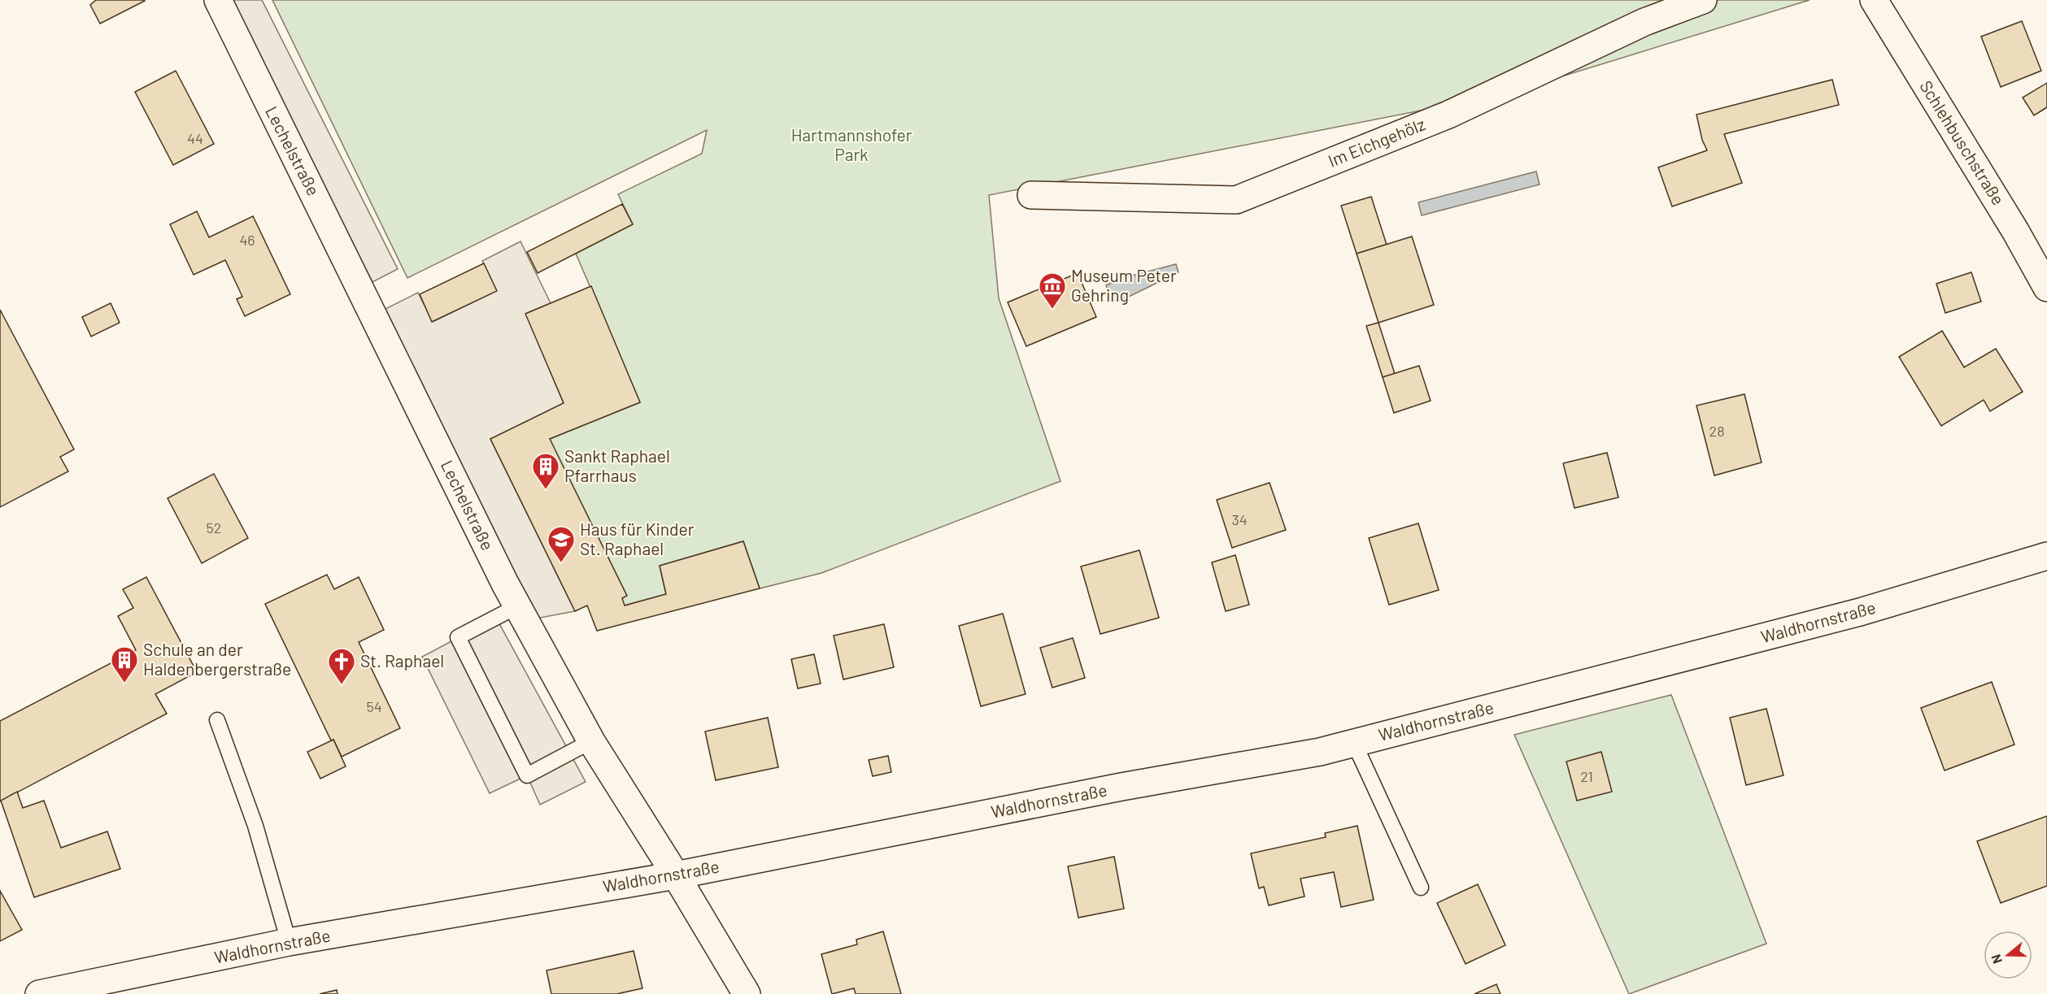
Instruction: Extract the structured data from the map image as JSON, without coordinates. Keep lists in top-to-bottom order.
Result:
{
  "streets": {
    "street": [
      "Im Eichgehölz",
      "Schlehbuschstraße",
      "Lechelstraße",
      "Waldhornstraße"
    ]
  },
  "crossings": [
    ["Lechelstraße", "Waldhornstraße"]
  ],
  "parks": ["Hartmannshofer Park"],
  "places": {
    "museum": ["Museum Peter Gehring"],
    "building": ["Sankt Raphael Pfarrhaus", "Schule an der Haldenbergerstraße"],
    "school or university": ["Haus für Kinder St. Raphael"],
    "church": ["St. Raphael"]
  },
  "house_numbers": [
    "44",
    "46",
    "28",
    "34",
    "52",
    "54",
    "21"
  ],
  "north": "left"
}
